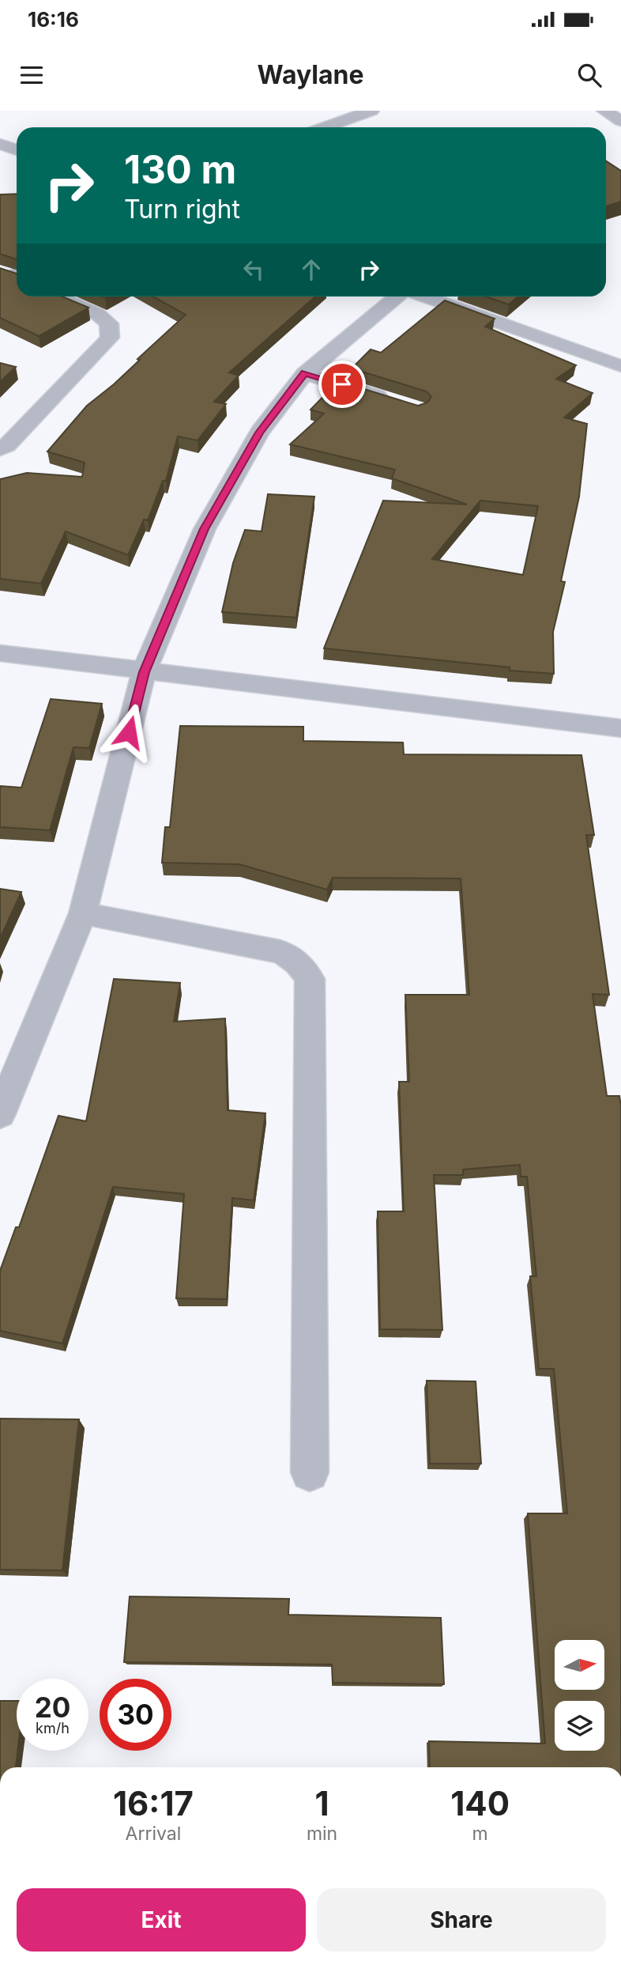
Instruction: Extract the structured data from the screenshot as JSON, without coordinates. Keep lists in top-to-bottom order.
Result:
{
  "north": "right",
  "page": {
    "status": "16:16",
    "header": "Waylane",
    "turn": ["130 m", "Turn right"],
    "speed": "20 km/h",
    "limit": "30",
    "eta": [
      "16:17",
      "Arrival",
      "1",
      "min",
      "140",
      "m"
    ],
    "buttons": ["Exit", "Share"]
  }
}
